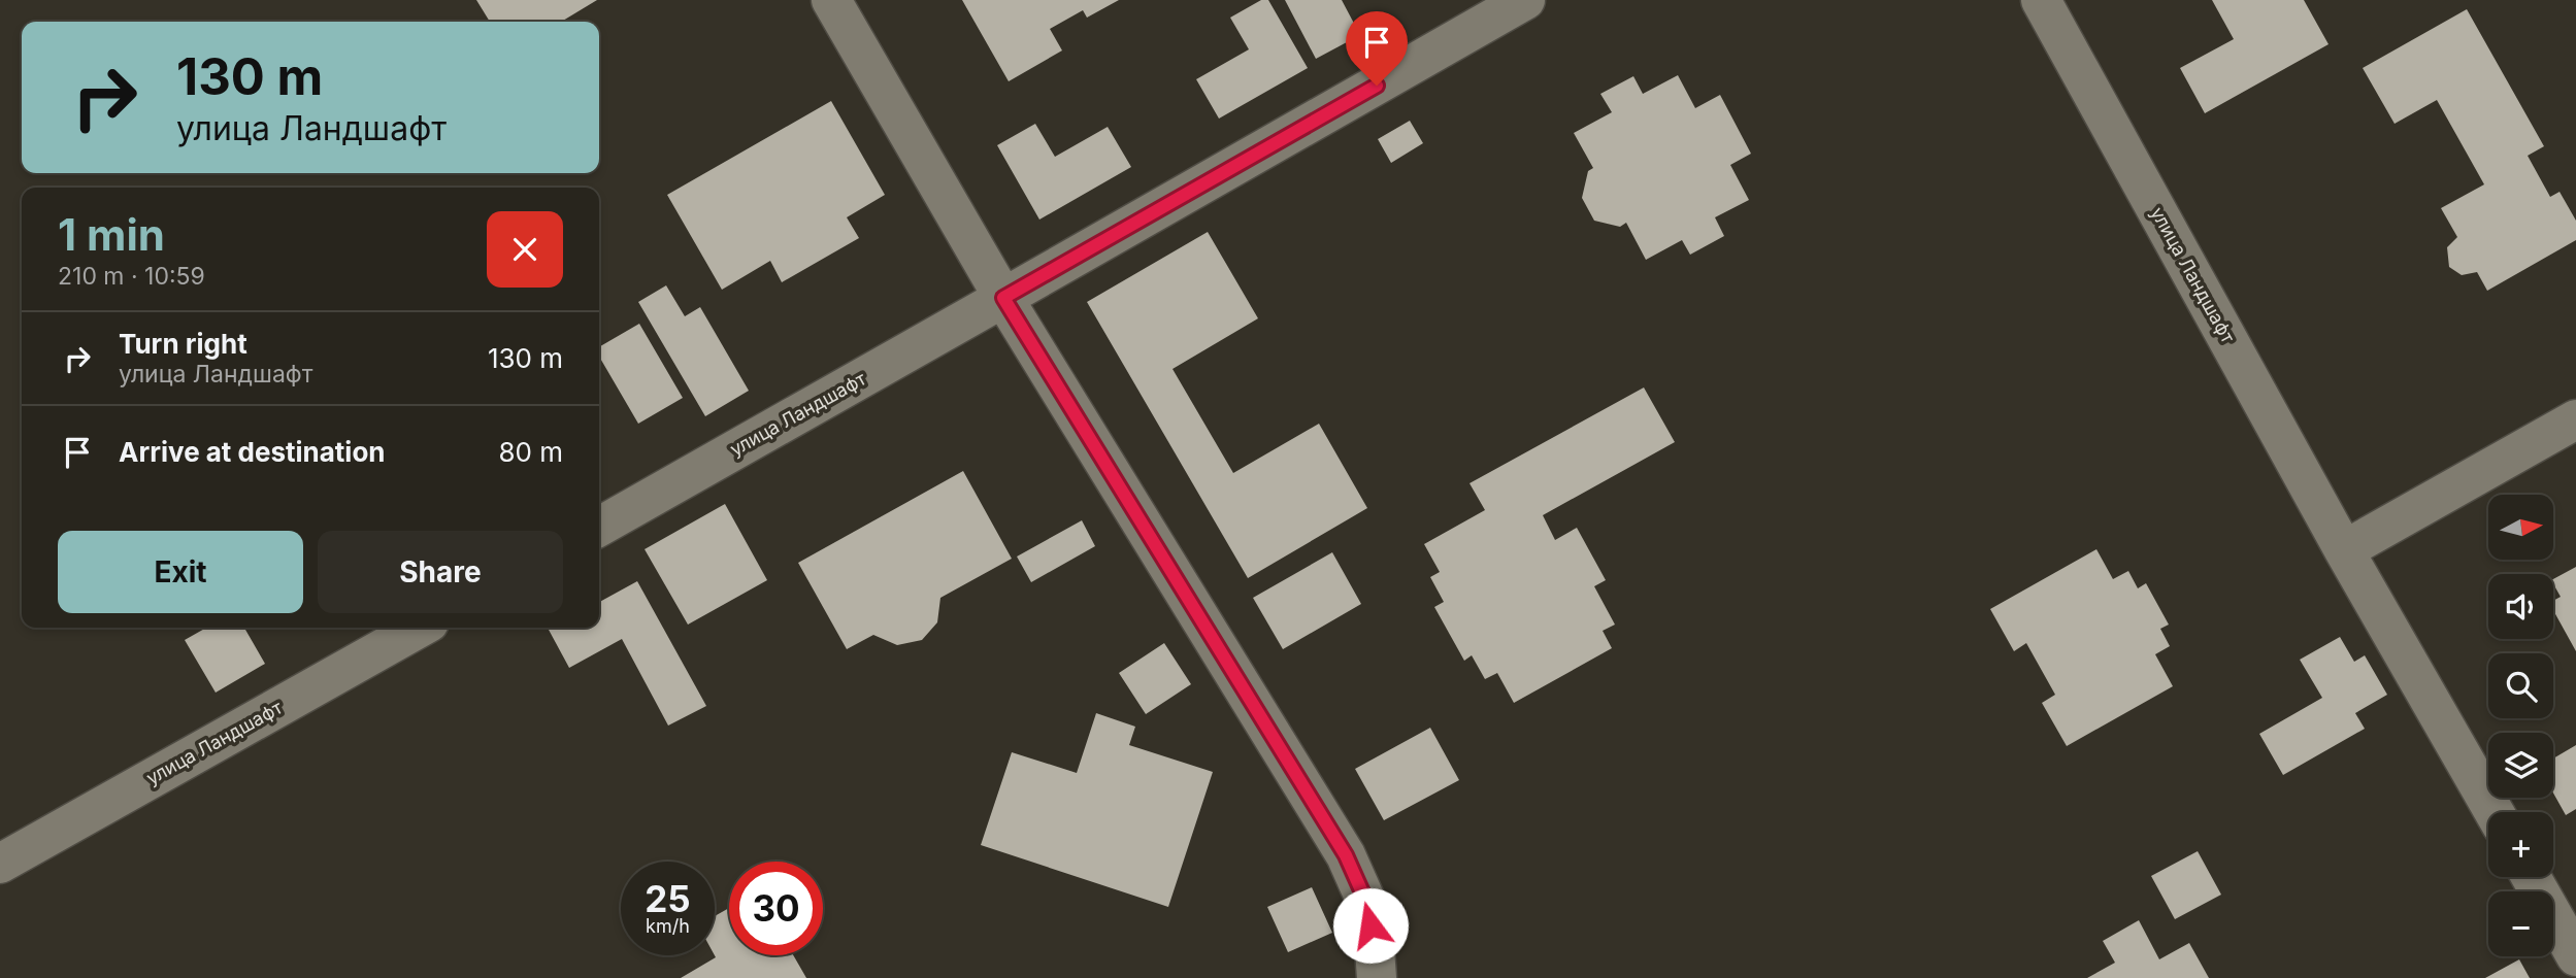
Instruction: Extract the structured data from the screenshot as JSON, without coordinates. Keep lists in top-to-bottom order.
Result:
{
  "streets": {
    "street": ["улица Ландшафт"]
  },
  "north": "right",
  "page": {
    "turn": ["130 m", "улица Ландшафт"],
    "heading": ["1 min", "210 m · 10:59"],
    "list": [
      {
        "name": "Turn right",
        "note": "улица Ландшафт",
        "value": "130 m"
      },
      {
        "name": "Arrive at destination",
        "value": "80 m"
      }
    ],
    "map_buttons": ["+", "−"],
    "buttons": ["Exit", "Share"],
    "speed": "25 km/h",
    "limit": "30"
  }
}
